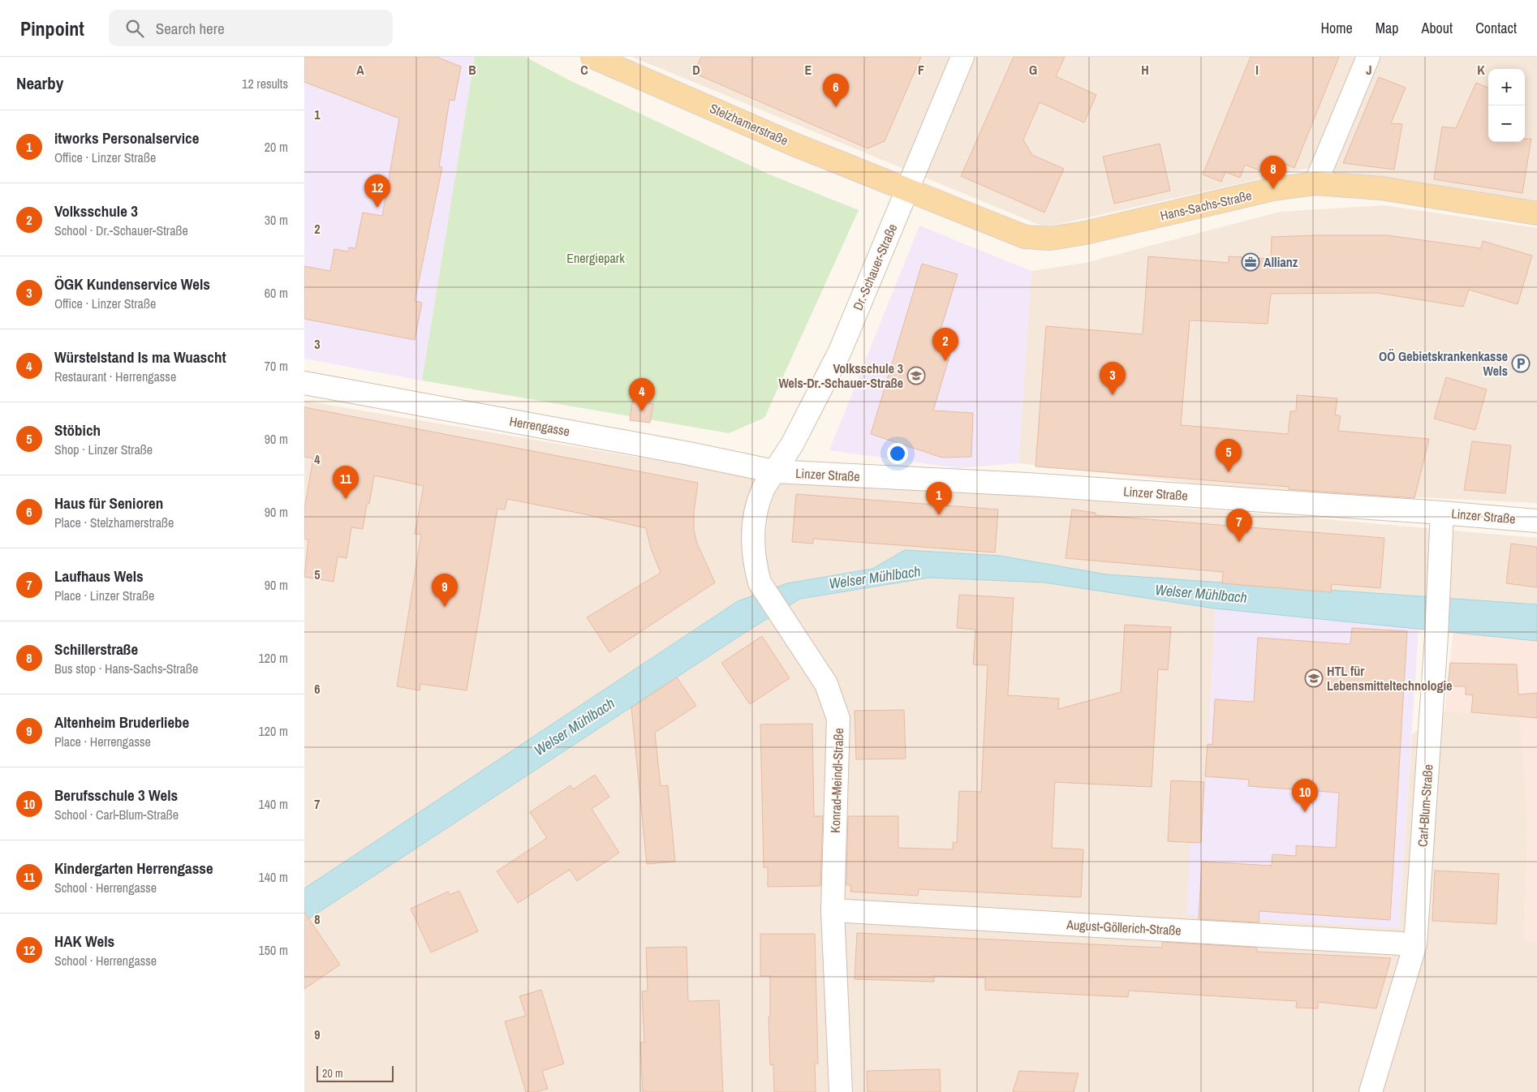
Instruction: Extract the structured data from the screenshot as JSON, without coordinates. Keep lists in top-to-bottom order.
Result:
{
  "streets": {
    "main road": ["Stelzhamerstraße", "Hans-Sachs-Straße"],
    "street": [
      "Dr.-Schauer-Straße",
      "Herrengasse",
      "Linzer Straße",
      "Konrad-Meindl-Straße",
      "Carl-Blum-Straße",
      "August-Göllerich-Straße"
    ]
  },
  "crossings": [
    ["Stelzhamerstraße", "Hans-Sachs-Straße"],
    ["Stelzhamerstraße", "Dr.-Schauer-Straße"],
    ["Hans-Sachs-Straße", "Dr.-Schauer-Straße"],
    ["Dr.-Schauer-Straße", "Herrengasse"],
    ["Dr.-Schauer-Straße", "Linzer Straße"],
    ["Dr.-Schauer-Straße", "Konrad-Meindl-Straße"],
    ["Herrengasse", "Linzer Straße"],
    ["Herrengasse", "Konrad-Meindl-Straße"],
    ["Linzer Straße", "Konrad-Meindl-Straße"],
    ["Linzer Straße", "Carl-Blum-Straße"],
    ["Konrad-Meindl-Straße", "August-Göllerich-Straße"],
    ["Carl-Blum-Straße", "August-Göllerich-Straße"]
  ],
  "water": ["Welser Mühlbach"],
  "parks": ["Energiepark"],
  "places": {
    "office": ["Allianz"],
    "parking": ["OÖ Gebietskrankenkasse Wels"],
    "school or university": ["Volksschule 3 Wels-Dr.-Schauer-Straße", "HTL für Lebensmitteltechnologie"]
  },
  "scale_bar": "20 m",
  "page": {
    "header": "Pinpoint",
    "search": "Search here",
    "nav": [
      "Home",
      "Map",
      "About",
      "Contact"
    ],
    "heading": ["Nearby", "12 results"],
    "map_buttons": ["+", "−"],
    "pins": [
      "6",
      "8",
      "12",
      "2",
      "3",
      "4",
      "5",
      "11",
      "1",
      "7",
      "9",
      "10"
    ],
    "list": [
      {
        "mark": "1",
        "name": "itworks Personalservice",
        "note": "Office · Linzer Straße",
        "value": "20 m"
      },
      {
        "mark": "2",
        "name": "Volksschule 3",
        "note": "School · Dr.-Schauer-Straße",
        "value": "30 m"
      },
      {
        "mark": "3",
        "name": "ÖGK Kundenservice Wels",
        "note": "Office · Linzer Straße",
        "value": "60 m"
      },
      {
        "mark": "4",
        "name": "Würstelstand Is ma Wuascht",
        "note": "Restaurant · Herrengasse",
        "value": "70 m"
      },
      {
        "mark": "5",
        "name": "Stöbich",
        "note": "Shop · Linzer Straße",
        "value": "90 m"
      },
      {
        "mark": "6",
        "name": "Haus für Senioren",
        "note": "Place · Stelzhamerstraße",
        "value": "90 m"
      },
      {
        "mark": "7",
        "name": "Laufhaus Wels",
        "note": "Place · Linzer Straße",
        "value": "90 m"
      },
      {
        "mark": "8",
        "name": "Schillerstraße",
        "note": "Bus stop · Hans-Sachs-Straße",
        "value": "120 m"
      },
      {
        "mark": "9",
        "name": "Altenheim Bruderliebe",
        "note": "Place · Herrengasse",
        "value": "120 m"
      },
      {
        "mark": "10",
        "name": "Berufsschule 3 Wels",
        "note": "School · Carl-Blum-Straße",
        "value": "140 m"
      },
      {
        "mark": "11",
        "name": "Kindergarten Herrengasse",
        "note": "School · Herrengasse",
        "value": "140 m"
      },
      {
        "mark": "12",
        "name": "HAK Wels",
        "note": "School · Herrengasse",
        "value": "150 m"
      }
    ],
    "scale": "20 m"
  },
  "grid": {
    "columns": [
      "A",
      "B",
      "C",
      "D",
      "E",
      "F",
      "G",
      "H",
      "I",
      "J",
      "K"
    ],
    "rows": [
      "1",
      "2",
      "3",
      "4",
      "5",
      "6",
      "7",
      "8",
      "9"
    ]
  }
}
